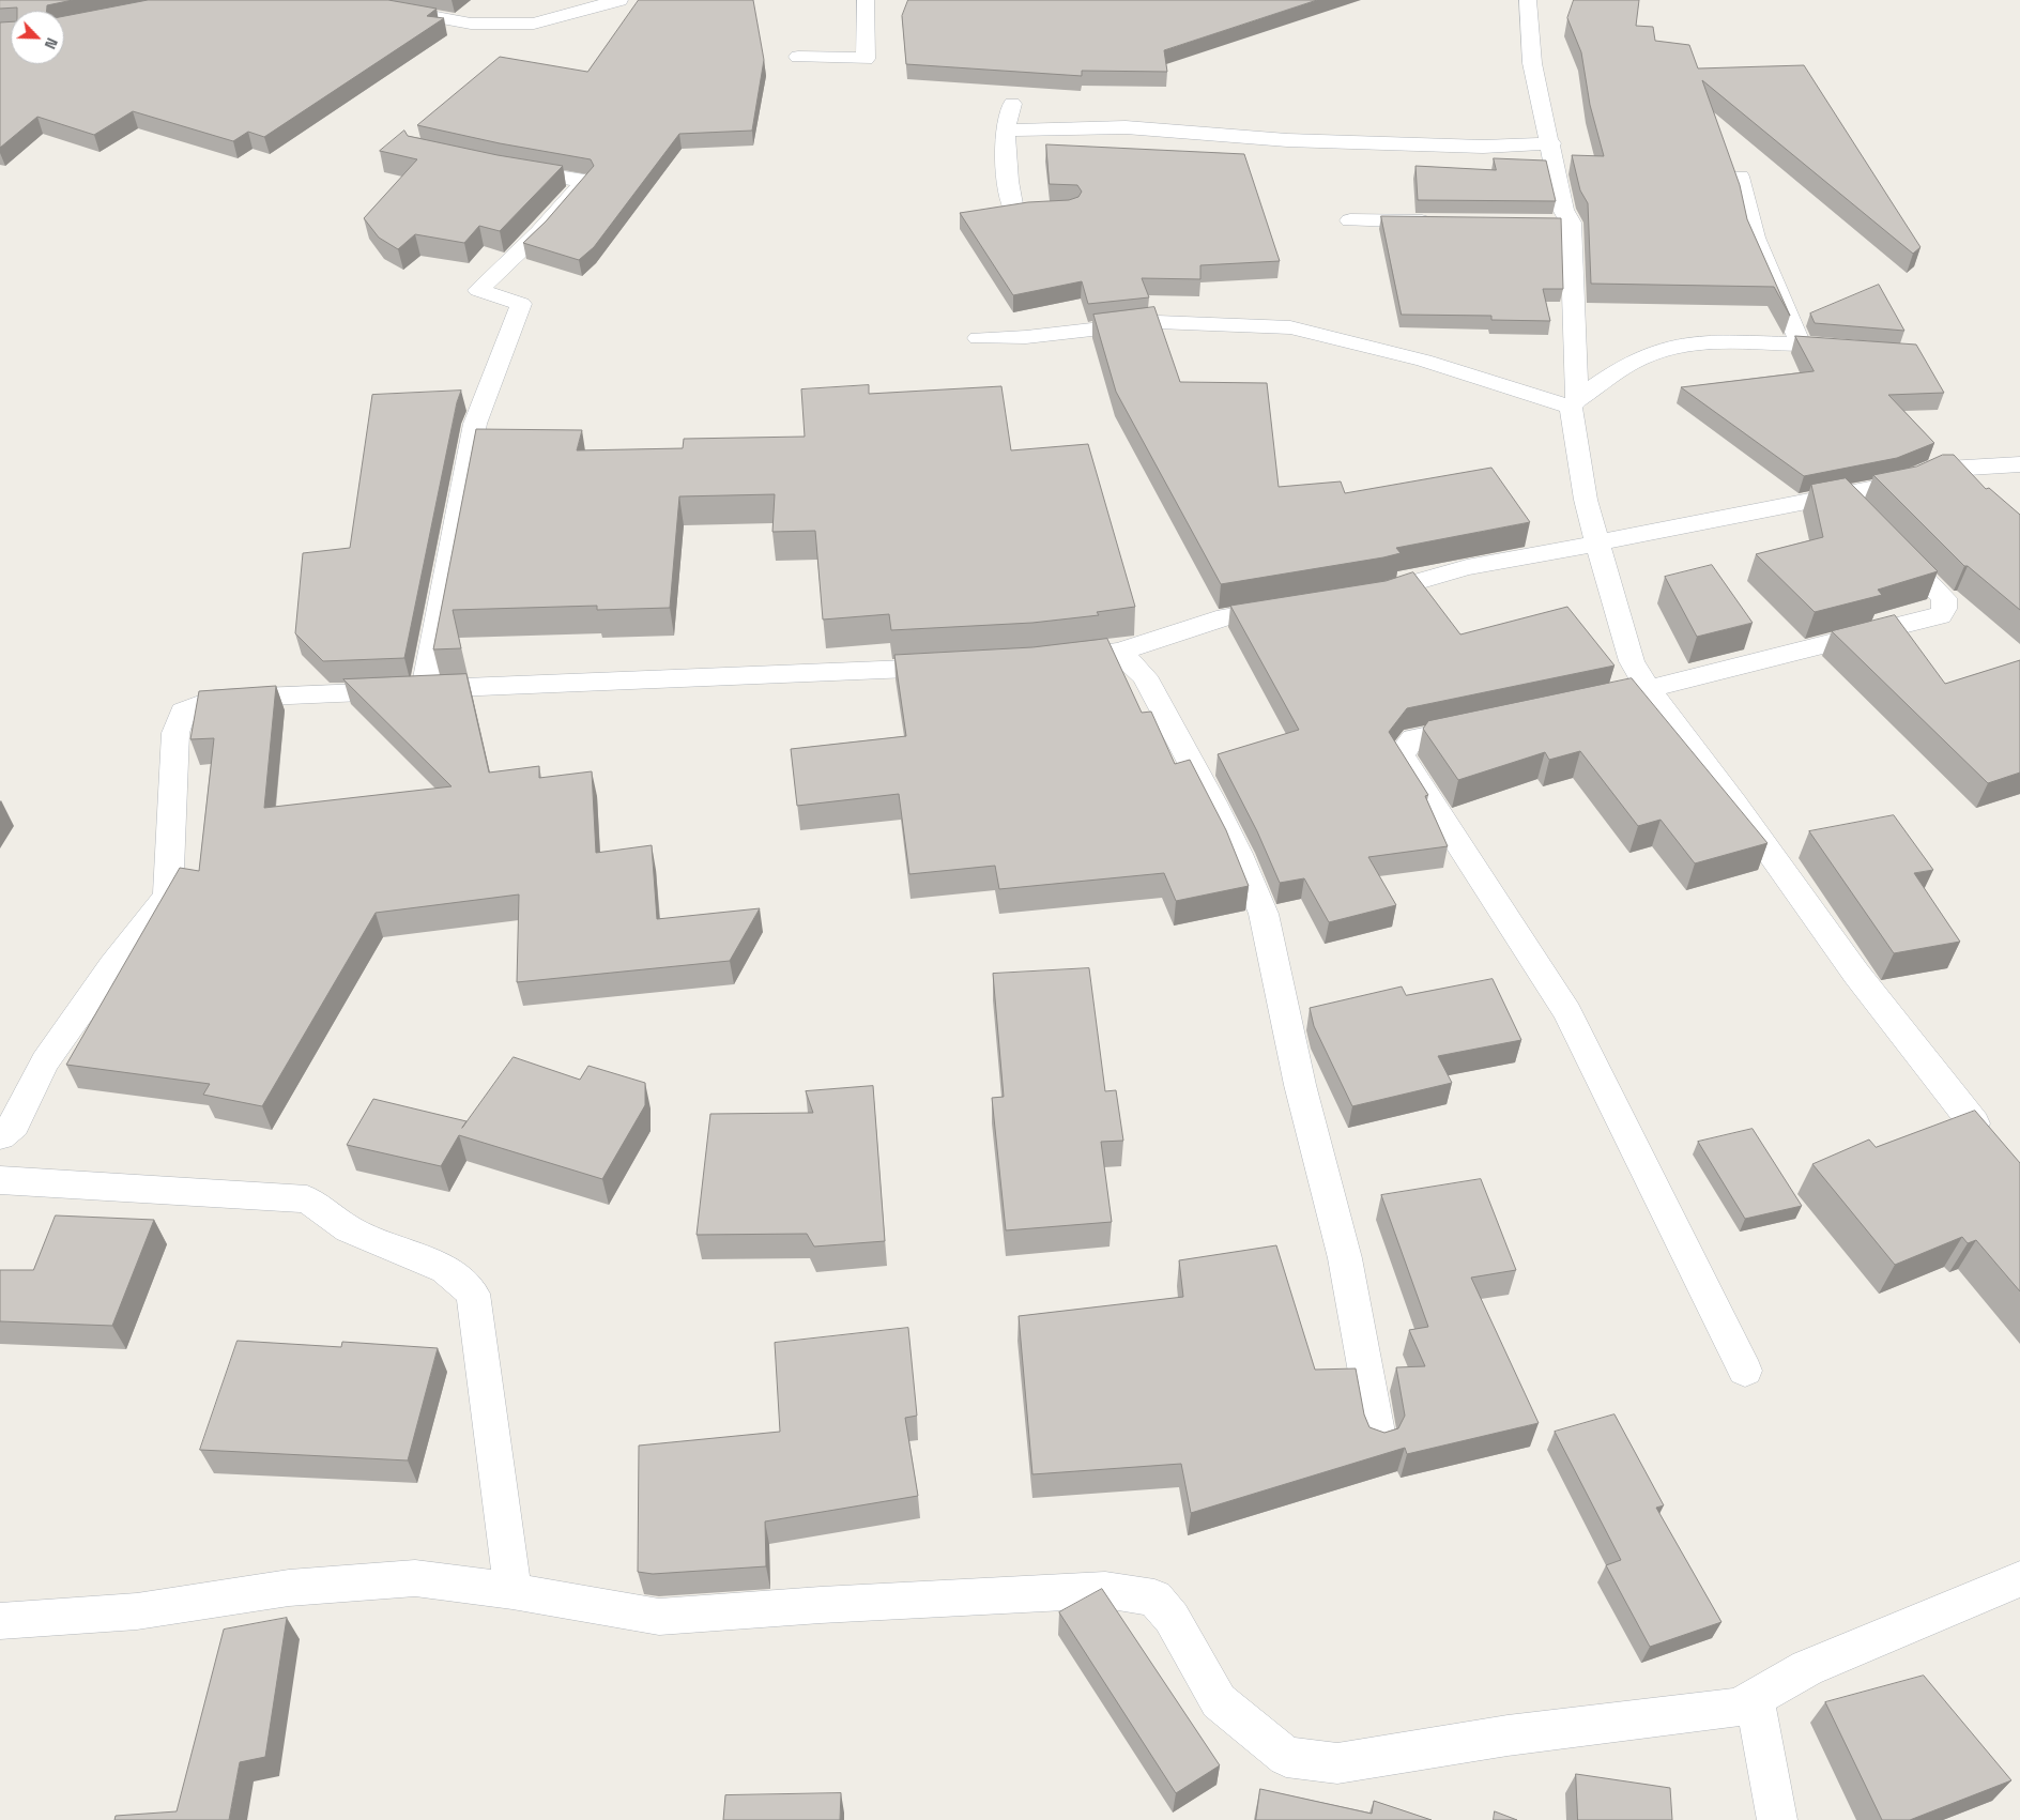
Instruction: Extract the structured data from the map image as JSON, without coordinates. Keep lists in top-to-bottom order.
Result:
{
  "north": "bottom right"
}
